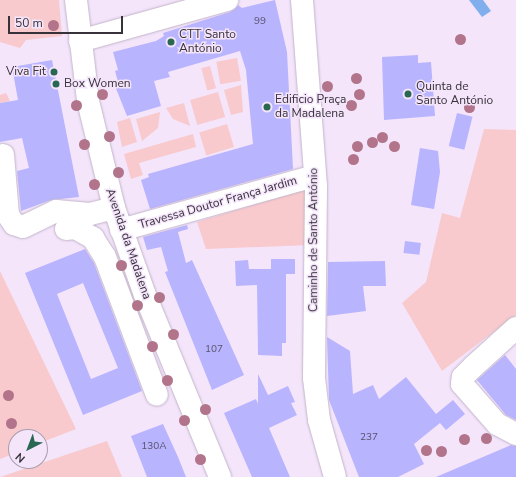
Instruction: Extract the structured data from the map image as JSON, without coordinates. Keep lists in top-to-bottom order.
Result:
{
  "streets": {
    "street": ["Travessa Doutor França Jardim", "Caminho de Santo António", "Avenida da Madalena"]
  },
  "crossings": [
    ["Travessa Doutor França Jardim", "Caminho de Santo António"],
    ["Travessa Doutor França Jardim", "Avenida da Madalena"]
  ],
  "places": [
    "CTT Santo António",
    "Viva Fit",
    "Box Women",
    "Quinta de Santo António",
    "Edificio Praça da Madalena"
  ],
  "house_numbers": [
    "99",
    "107",
    "237",
    "130A"
  ],
  "scale_bar": "50 m",
  "north": "bottom left"
}
